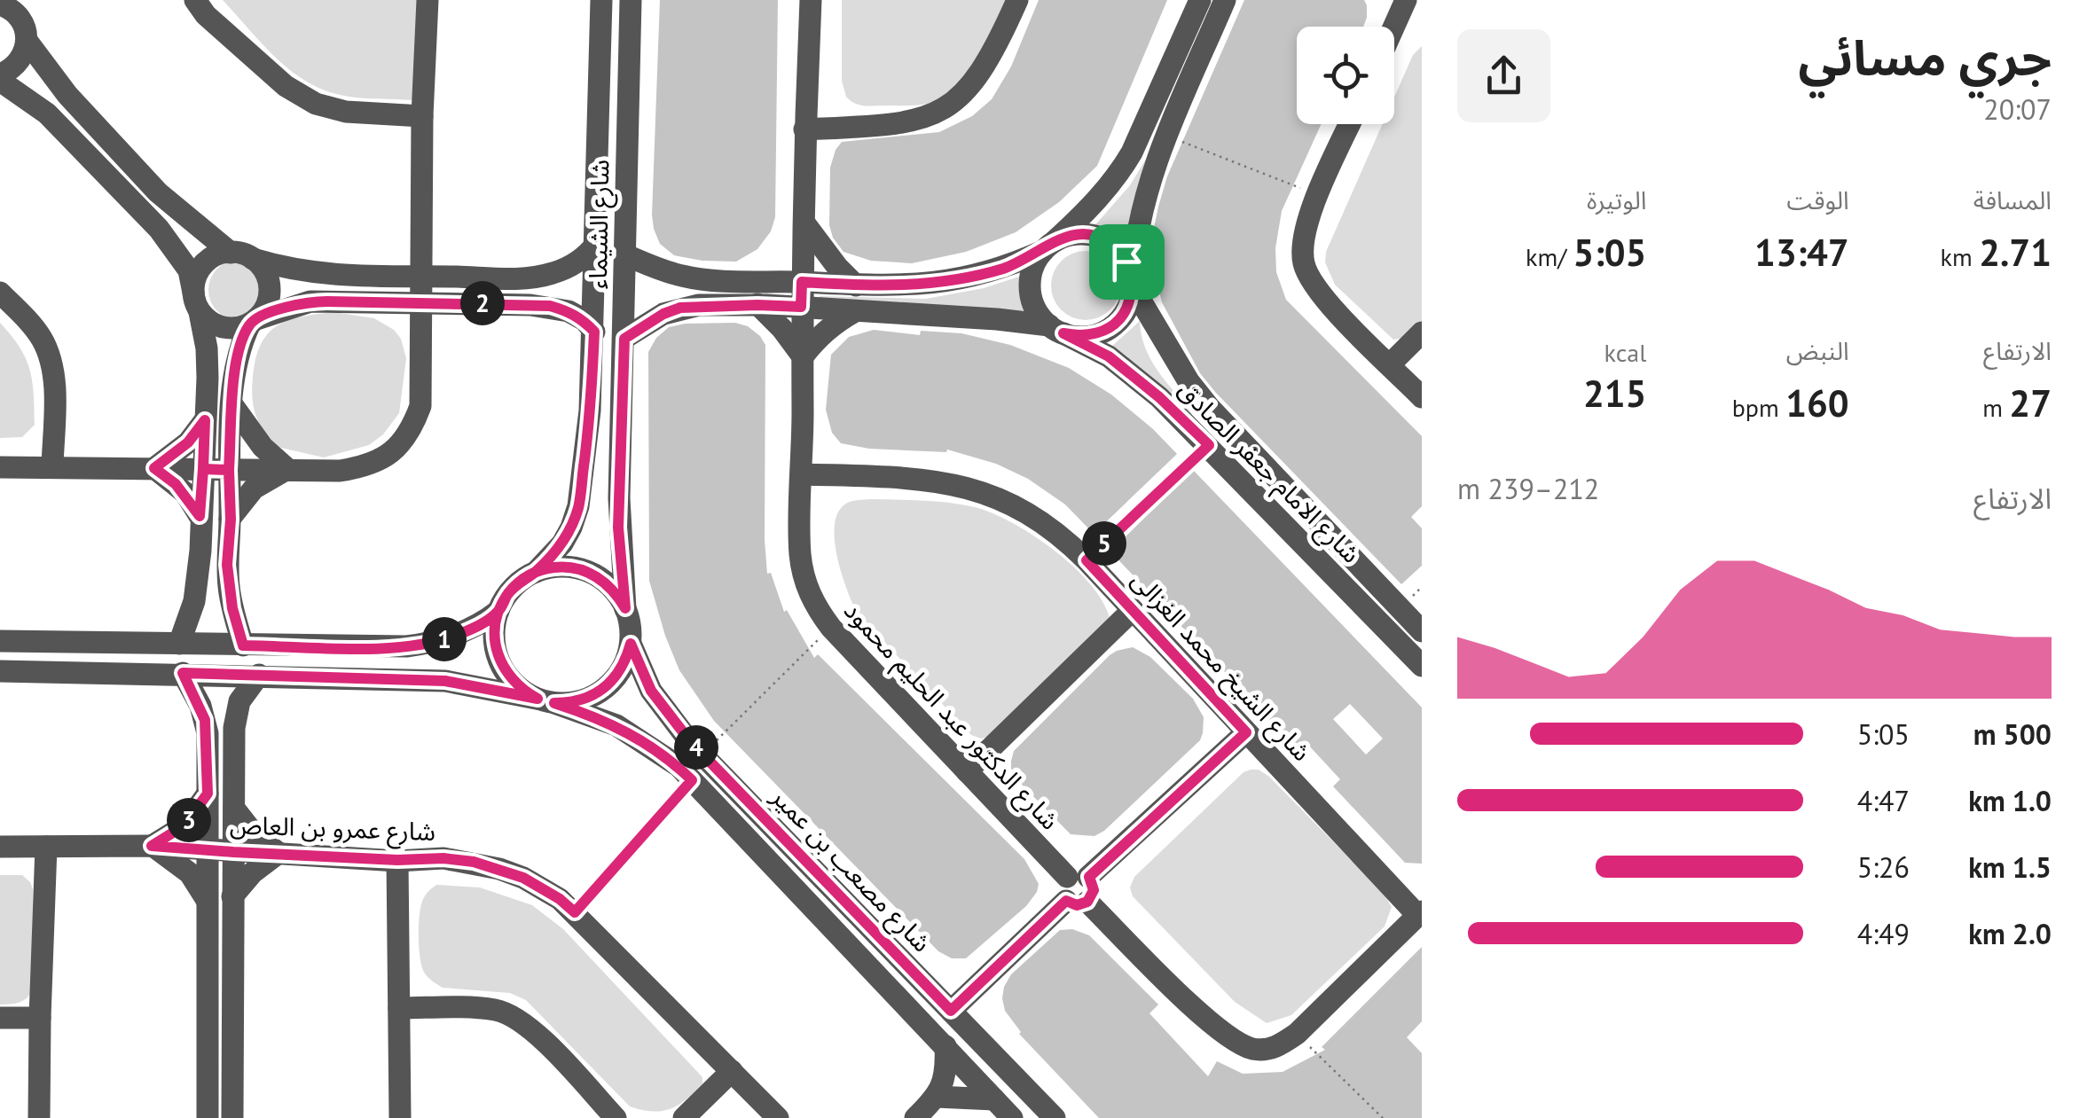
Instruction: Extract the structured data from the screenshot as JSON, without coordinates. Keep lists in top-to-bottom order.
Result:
{
  "streets": {
    "street": [
      "شارع الشيماء",
      "شارع الامام جعفر الصادق",
      "شارع الشيخ محمد الغزالى",
      "شارع الدكتور عبد الحليم محمود",
      "شارع عمرو بن العاص",
      "شارع مصعب بن عمير"
    ]
  },
  "crossings": [
    ["شارع الشيماء", "شارع الامام جعفر الصادق"],
    ["شارع الشيماء", "شارع مصعب بن عمير"],
    ["شارع الامام جعفر الصادق", "شارع الدكتور عبد الحليم محمود"],
    ["شارع الشيخ محمد الغزالى", "شارع الدكتور عبد الحليم محمود"]
  ],
  "page": {
    "heading": ["جري مسائي", "20:07"],
    "stats": [
      ["المسافة", "2.71 km"],
      ["الوقت", "13:47"],
      ["الوتيرة", "5:05 /km"],
      ["الارتفاع", "27 m"],
      ["النبض", "160 bpm"],
      ["kcal", "215"]
    ],
    "pins": [
      "2",
      "5",
      "1",
      "4",
      "3"
    ],
    "chart": ["الارتفاع", "212–239 m"],
    "list": [
      {
        "name": "500 m",
        "note": "5:05"
      },
      {
        "name": "1.0 km",
        "note": "4:47"
      },
      {
        "name": "1.5 km",
        "note": "5:26"
      },
      {
        "name": "2.0 km",
        "note": "4:49"
      }
    ]
  }
}
